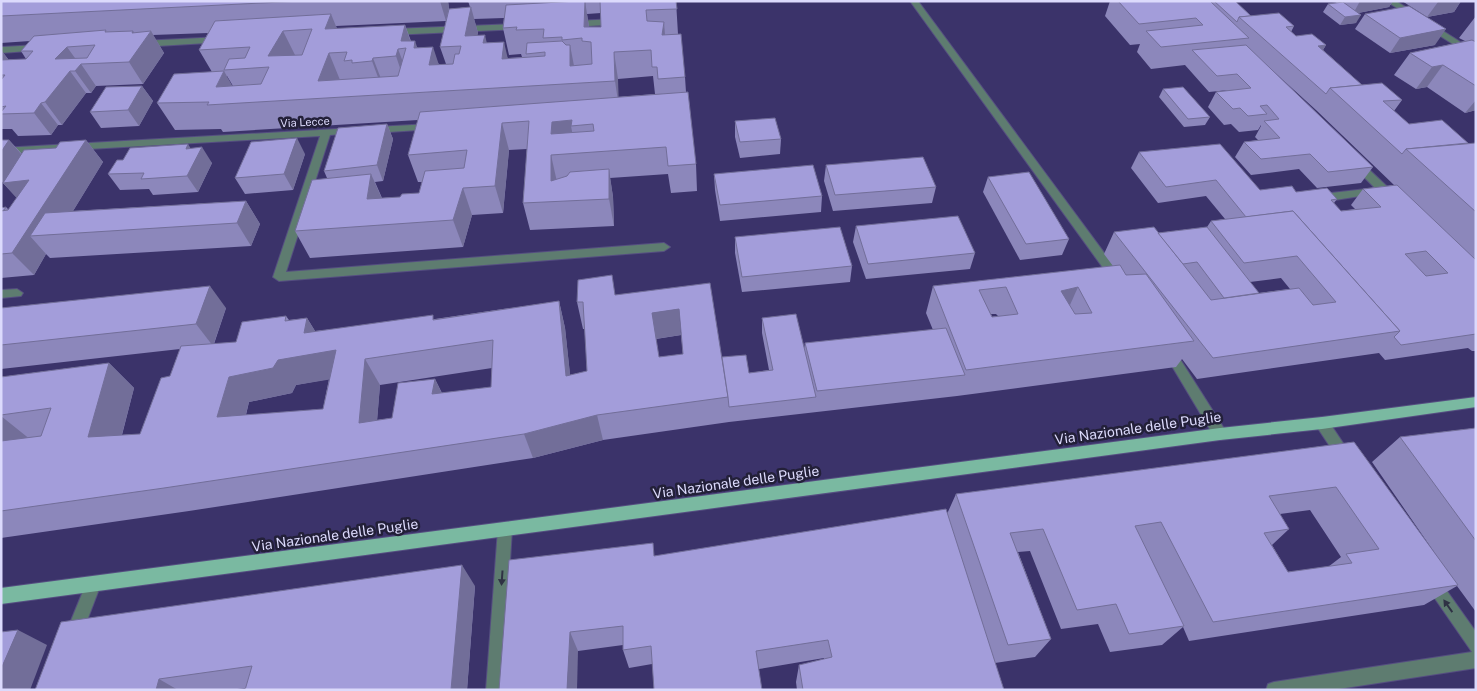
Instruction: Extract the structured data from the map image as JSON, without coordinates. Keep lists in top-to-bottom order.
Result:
{
  "streets": {
    "main road": ["Via Nazionale delle Puglie"],
    "street": ["Via Lecce"]
  }
}
